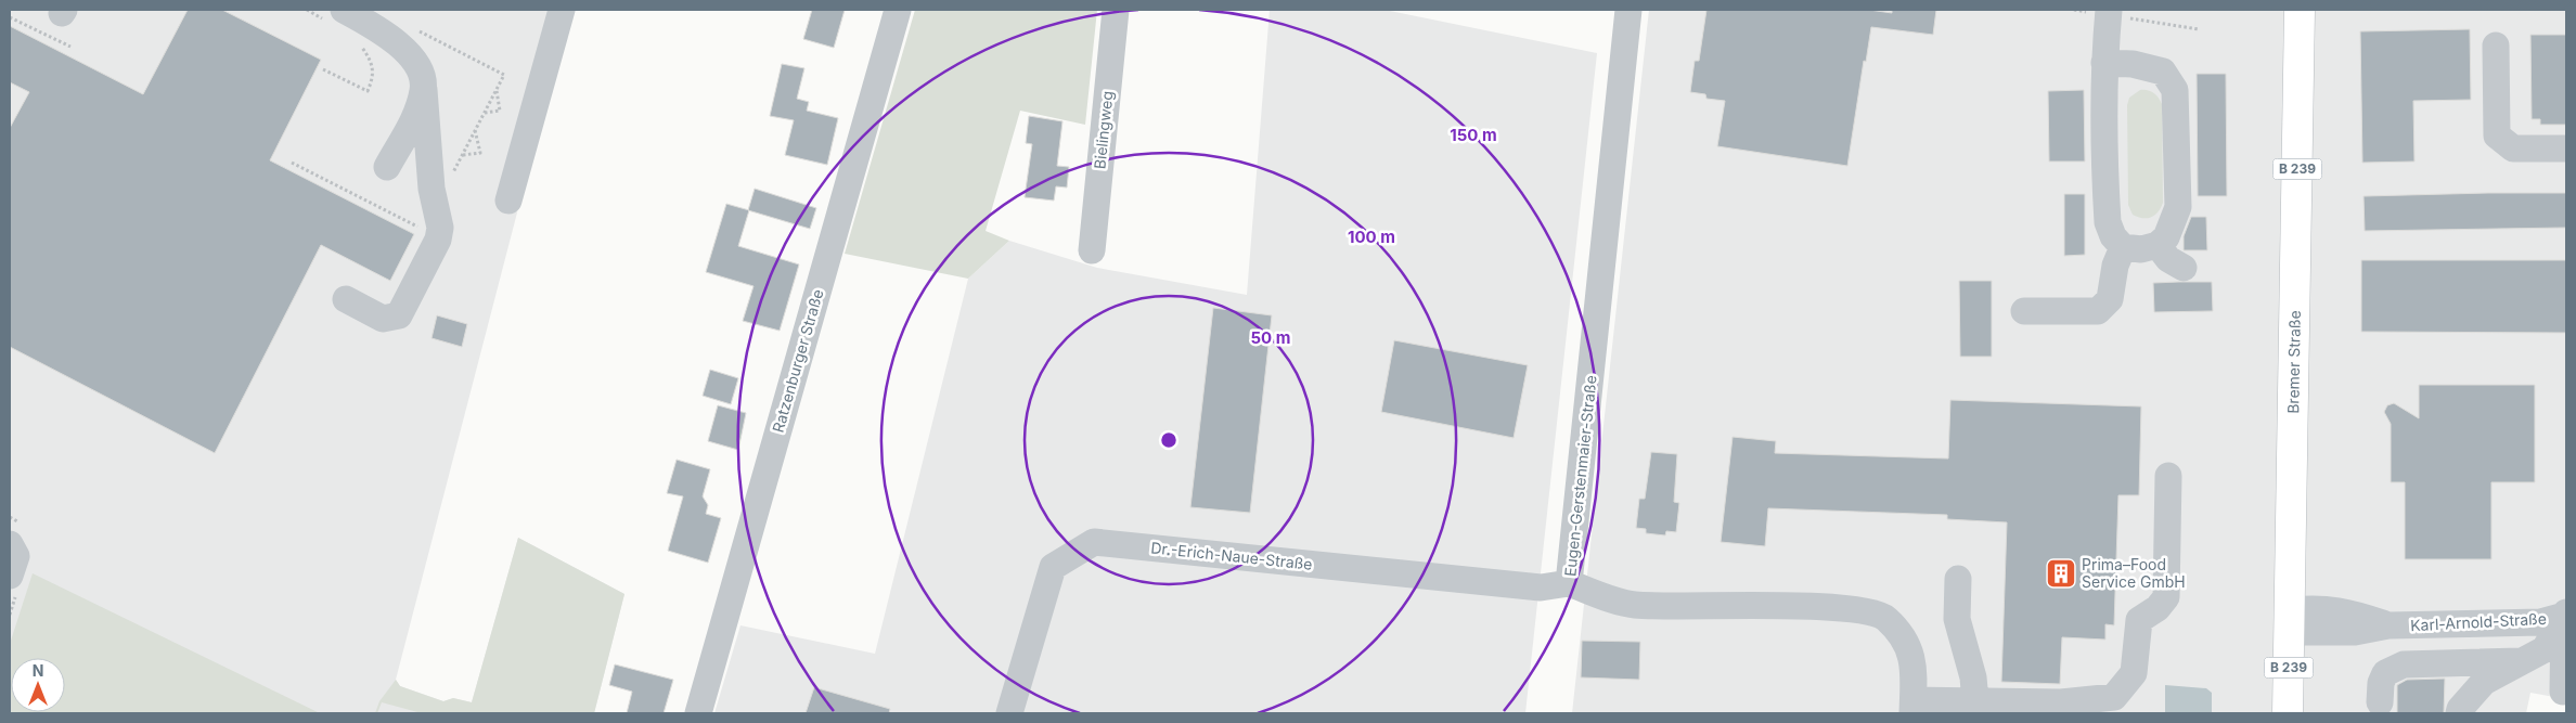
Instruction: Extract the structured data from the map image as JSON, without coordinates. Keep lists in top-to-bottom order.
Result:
{
  "streets": {
    "main road": ["B 239", "Bremer Straße"],
    "street": [
      "Bielingweg",
      "Ratzenburger Straße",
      "Eugen-Gerstenmaier-Straße",
      "Dr.-Erich-Naue-Straße",
      "Karl-Arnold-Straße"
    ]
  },
  "crossings": [
    ["Bremer Straße", "Karl-Arnold-Straße"],
    ["Eugen-Gerstenmaier-Straße", "Dr.-Erich-Naue-Straße"]
  ],
  "places": {
    "building": ["Prima–Food Service GmbH"]
  },
  "north": "top",
  "rings": ["150 m", "100 m", "50 m"]
}
